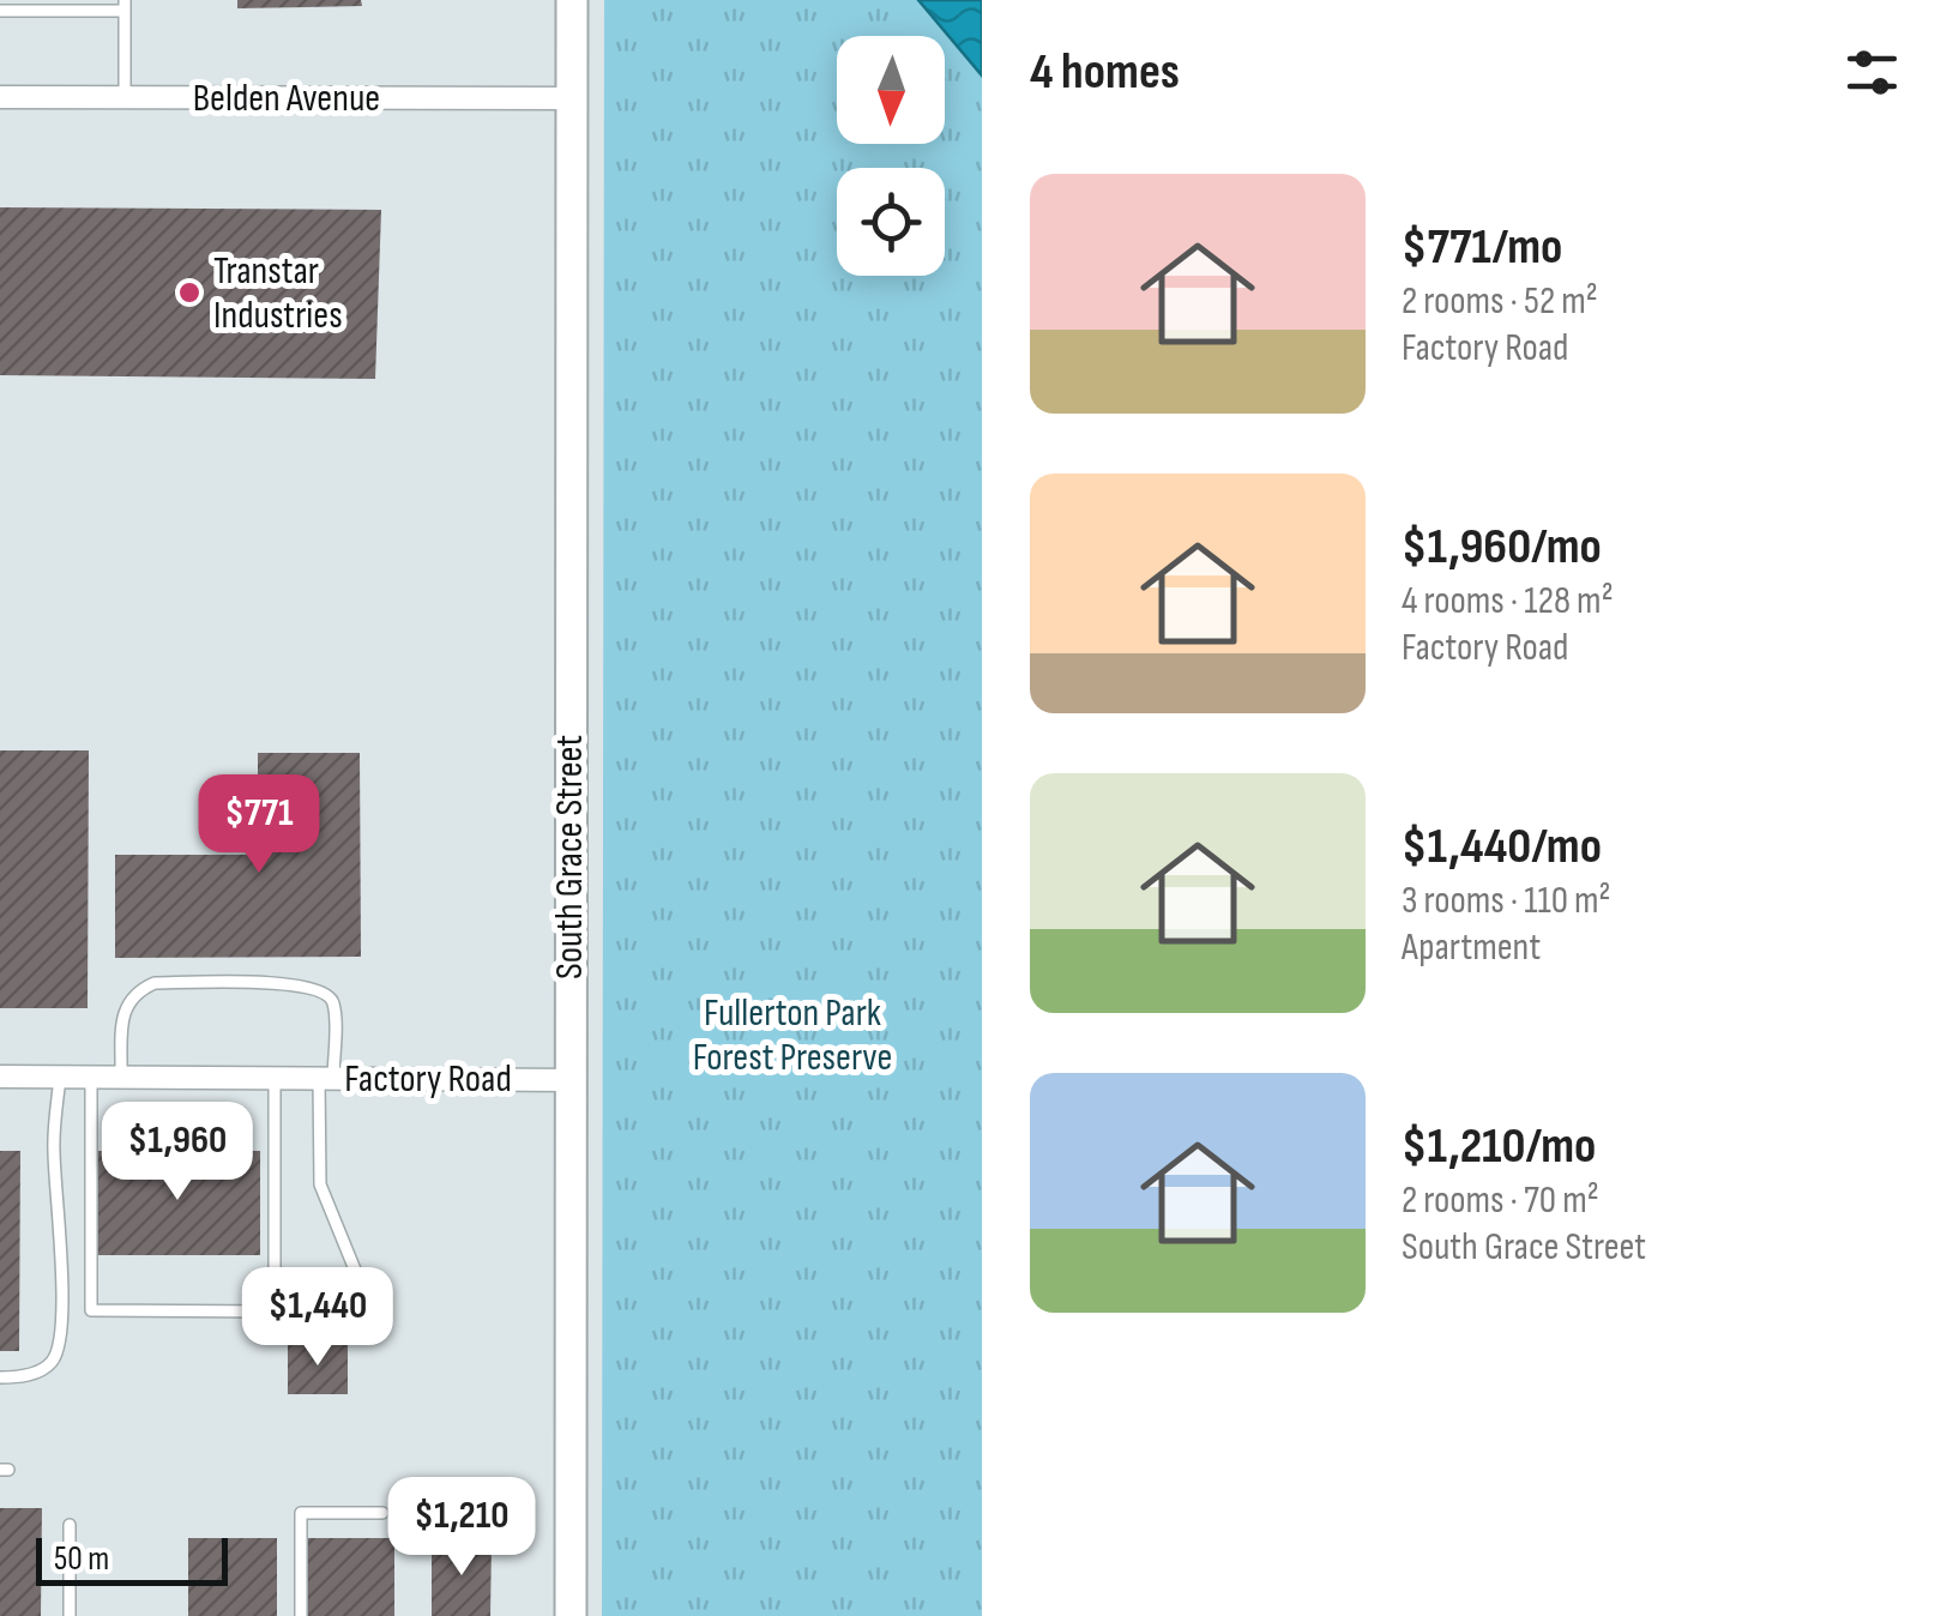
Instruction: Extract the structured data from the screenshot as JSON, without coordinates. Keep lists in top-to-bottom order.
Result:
{
  "streets": {
    "street": ["Belden Avenue", "South Grace Street", "Factory Road"]
  },
  "crossings": [
    ["Belden Avenue", "South Grace Street"],
    ["South Grace Street", "Factory Road"]
  ],
  "parks": ["Fullerton Park Forest Preserve"],
  "places": ["Transtar Industries"],
  "scale_bar": "50 m",
  "north": "bottom",
  "page": {
    "heading": "4 homes",
    "list": [
      {
        "name": "$771/mo",
        "note": "2 rooms · 52 m² · Factory Road"
      },
      {
        "name": "$1,960/mo",
        "note": "4 rooms · 128 m² · Factory Road"
      },
      {
        "name": "$1,440/mo",
        "note": "3 rooms · 110 m² · Apartment"
      },
      {
        "name": "$1,210/mo",
        "note": "2 rooms · 70 m² · South Grace Street"
      }
    ],
    "price": [
      "$771",
      "$1,960",
      "$1,440",
      "$1,210"
    ],
    "scale": "50 m"
  }
}
